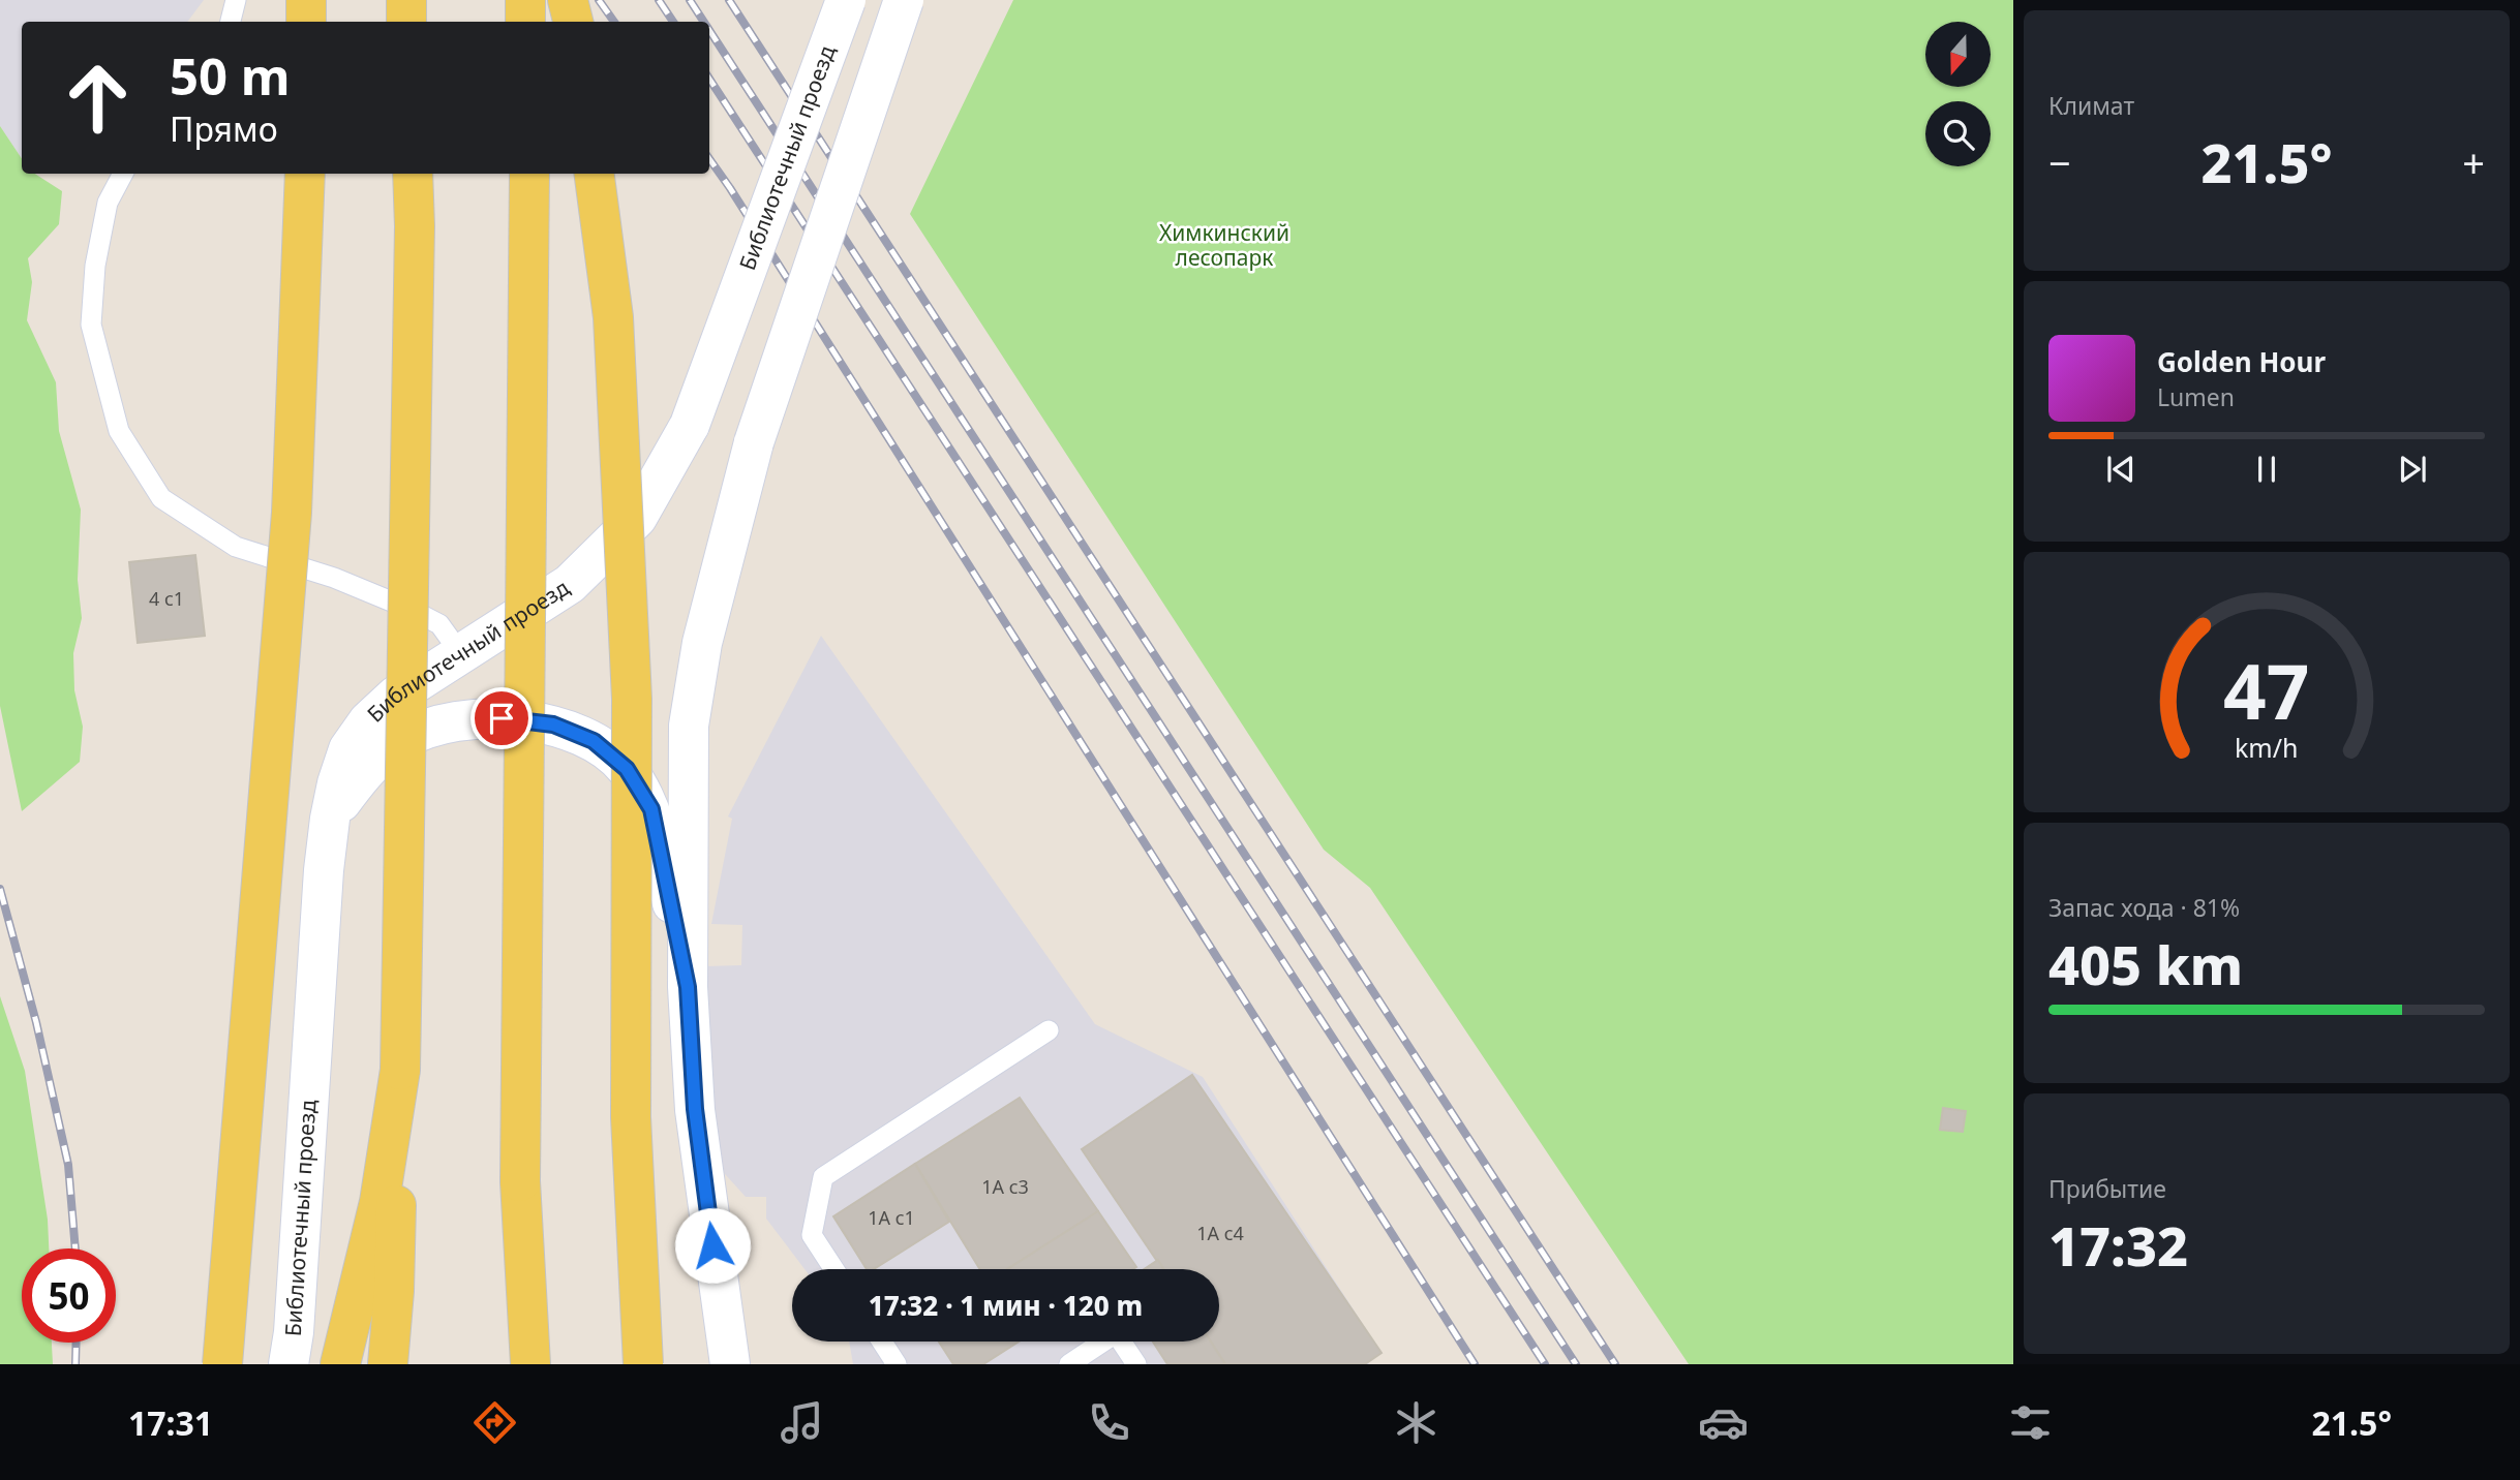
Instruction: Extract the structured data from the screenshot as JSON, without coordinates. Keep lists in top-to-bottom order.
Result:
{
  "streets": {
    "main road": ["Библиотечный проезд"]
  },
  "parks": ["Химкинский лесопарк"],
  "house_numbers": [
    "4 с1",
    "1А с3",
    "1А с1",
    "1А с4"
  ],
  "north": "bottom",
  "page": {
    "tile": [
      "Климат",
      ["Запас хода · 81%", "405 km"],
      ["Прибытие", "17:32"]
    ],
    "turn": ["50 m", "Прямо"],
    "heat": ["−", "21.5°", "+"],
    "song": ["Golden Hour", "Lumen"],
    "limit": "50",
    "trip": "17:32 · 1 мин · 120 m",
    "tabs": ["17:31", "21.5°"],
    "gauge": ["47", "km/h"]
  }
}
